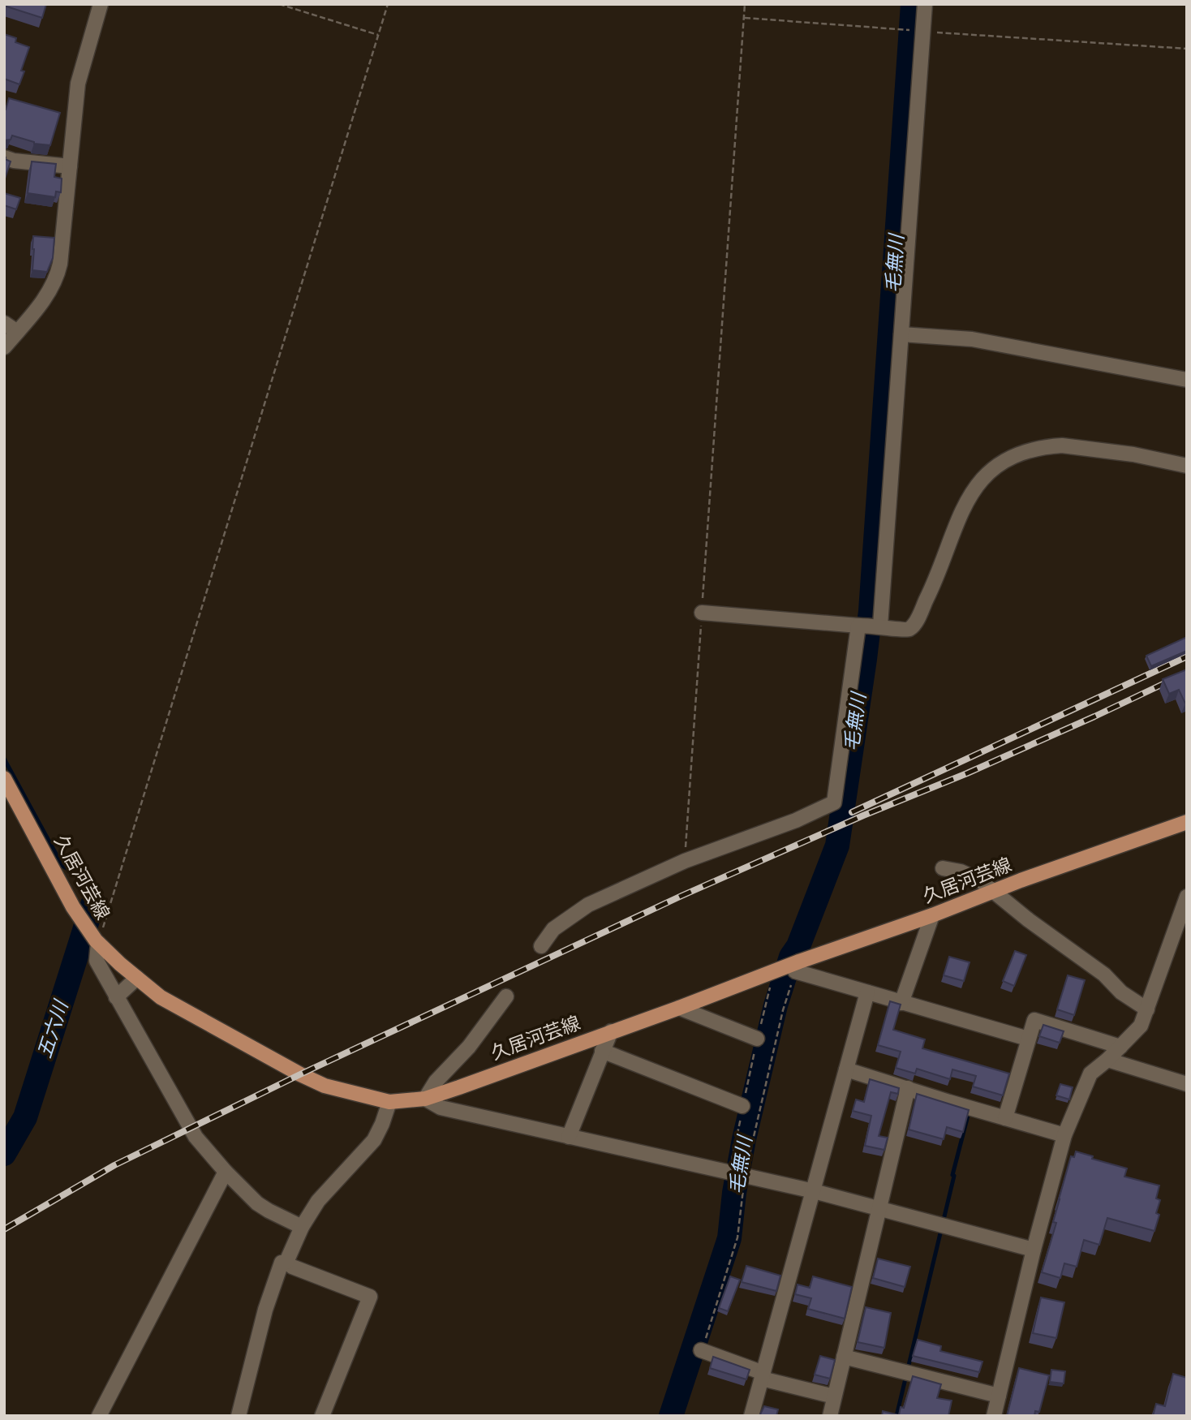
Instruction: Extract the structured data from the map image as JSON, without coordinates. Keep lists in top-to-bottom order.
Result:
{
  "streets": {
    "main road": ["久居河芸線"]
  },
  "water": ["毛無川", "五六川"]
}
